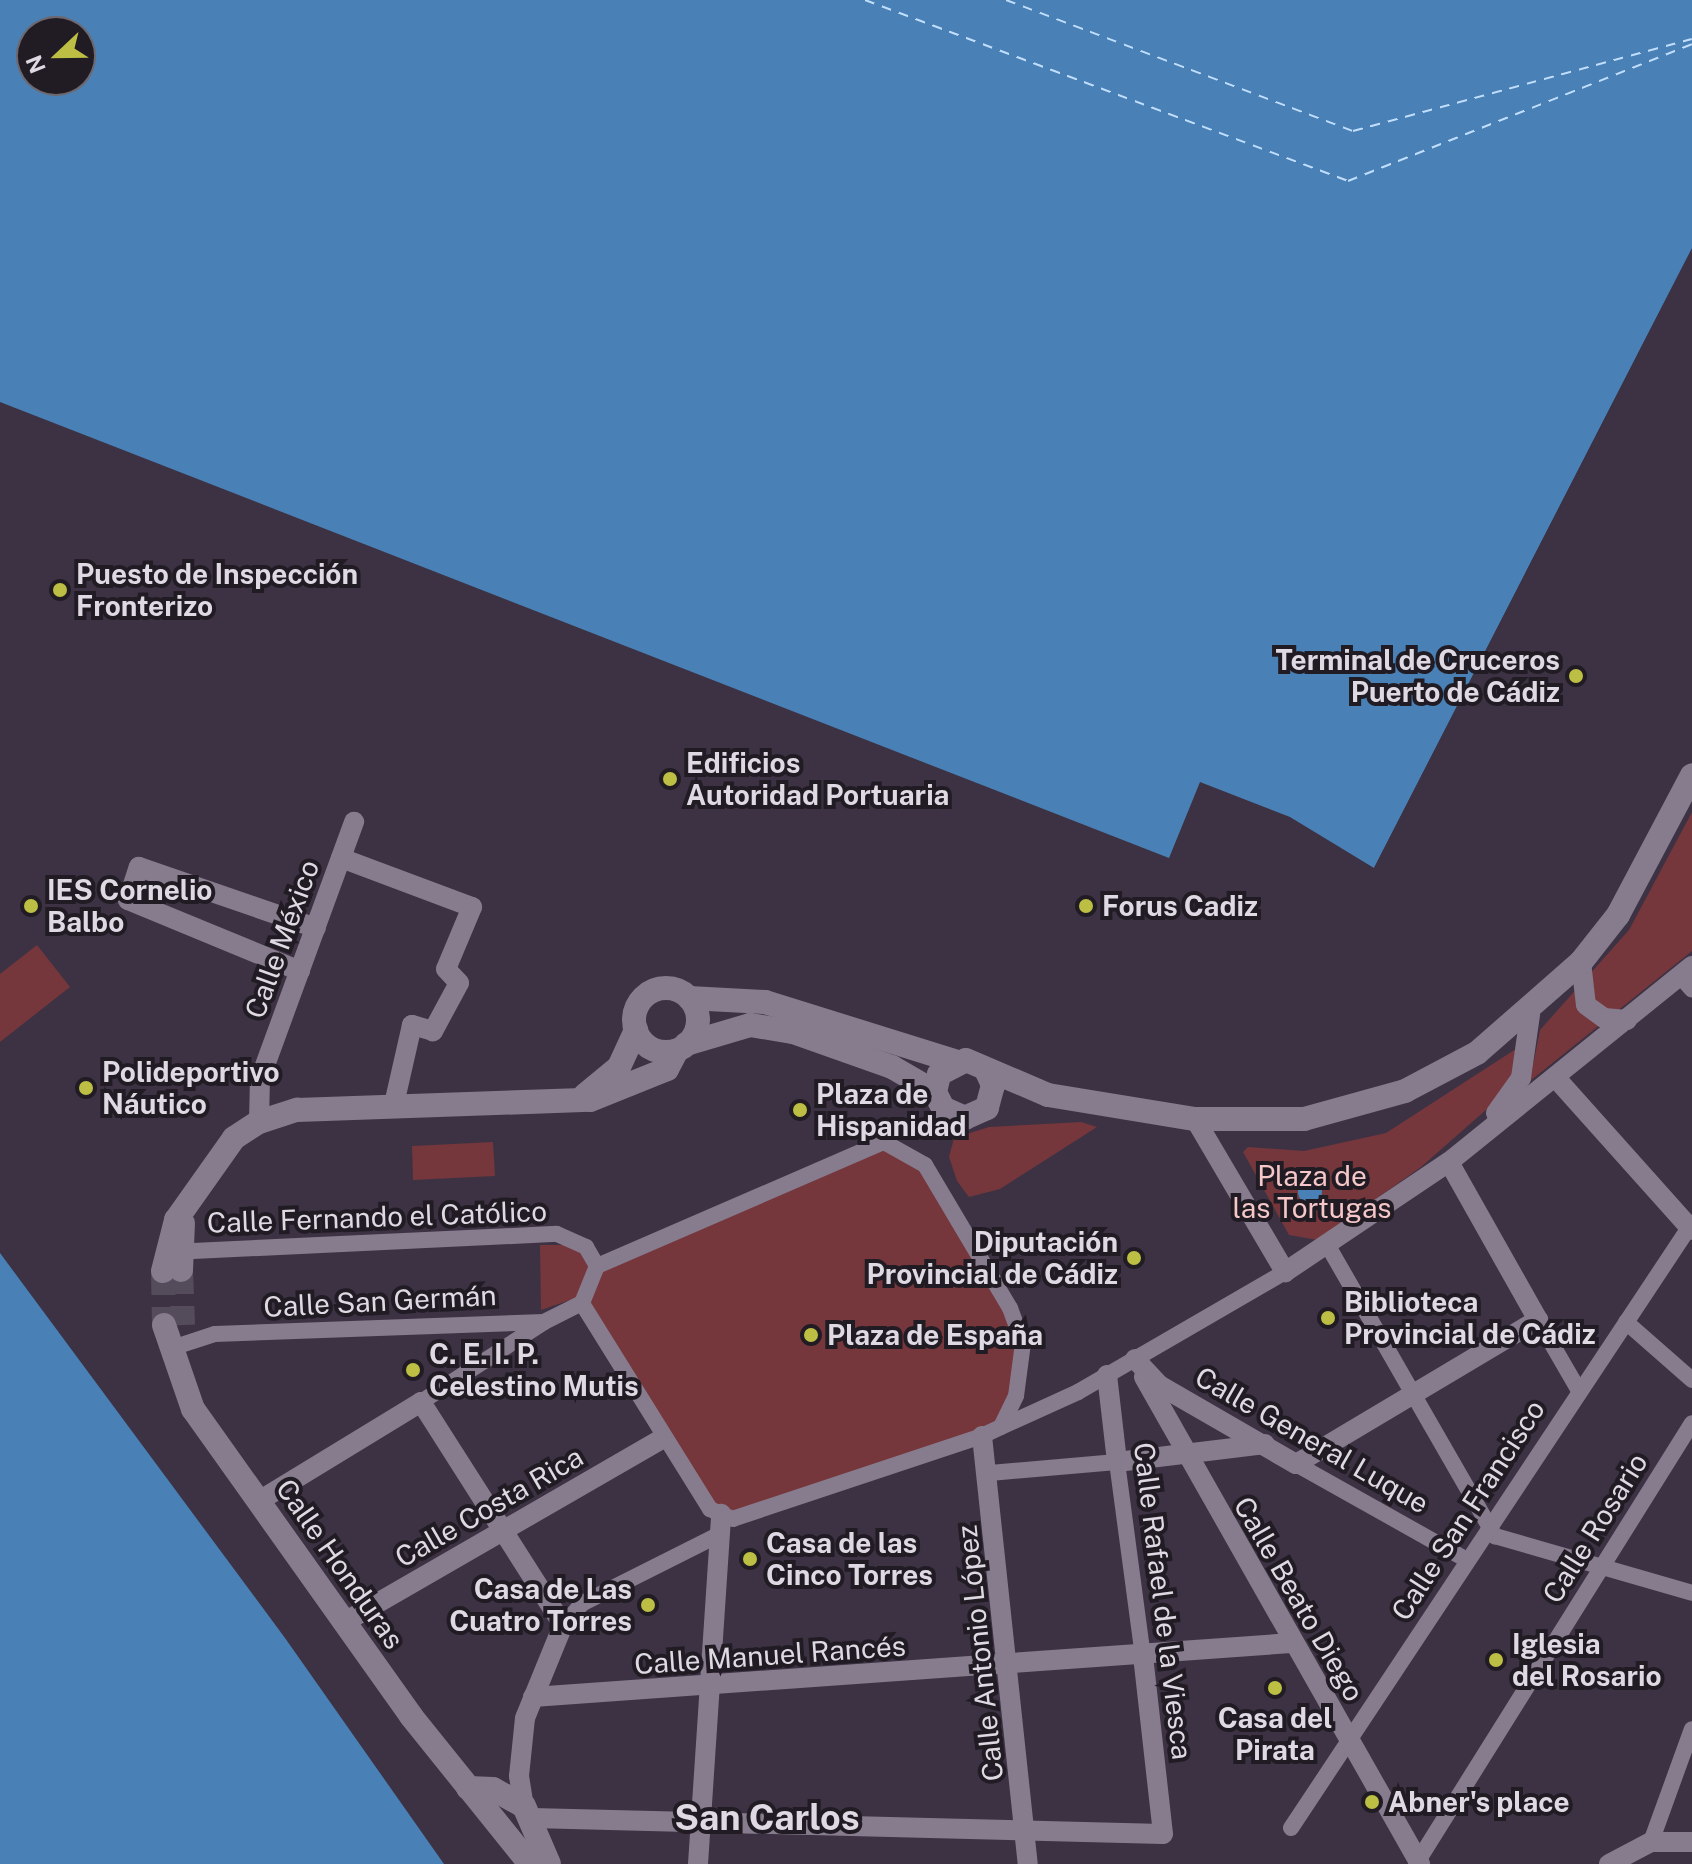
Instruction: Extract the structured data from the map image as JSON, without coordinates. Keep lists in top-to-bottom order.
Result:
{
  "streets": {
    "street": [
      "Calle México",
      "Calle Fernando el Católico",
      "Calle San Germán",
      "Calle General Luque",
      "Calle Costa Rica",
      "Calle San Francisco",
      "Calle Rosario",
      "Calle Honduras",
      "Calle Beato Diego",
      "Calle Rafael de la Viesca",
      "Calle Antonio López",
      "Calle Manuel Rancés"
    ]
  },
  "crossings": [
    ["Calle San Germán", "Calle Honduras"],
    ["Calle General Luque", "Calle San Francisco"],
    ["Calle General Luque", "Calle Beato Diego"],
    ["Calle Costa Rica", "Calle Honduras"],
    ["Calle San Francisco", "Calle Beato Diego"],
    ["Calle Rosario", "Calle Beato Diego"],
    ["Calle Beato Diego", "Calle Manuel Rancés"],
    ["Calle Rafael de la Viesca", "Calle Antonio López"],
    ["Calle Rafael de la Viesca", "Calle Manuel Rancés"],
    ["Calle Antonio López", "Calle Manuel Rancés"]
  ],
  "districts": ["San Carlos"],
  "parks": ["Plaza de las Tortugas"],
  "places": [
    "Puesto de Inspección Fronterizo",
    "Terminal de Cruceros Puerto de Cádiz",
    "Edificios Autoridad Portuaria",
    "IES Cornelio Balbo",
    "Forus Cadiz",
    "Polideportivo Náutico",
    "Plaza de Hispanidad",
    "Diputación Provincial de Cádiz",
    "Biblioteca Provincial de Cádiz",
    "Plaza de España",
    "C. E. I. P. Celestino Mutis",
    "Casa de las Cinco Torres",
    "Casa de Las Cuatro Torres",
    "Iglesia del Rosario",
    "Casa del Pirata",
    "Abner's place"
  ],
  "north": "left"
}
